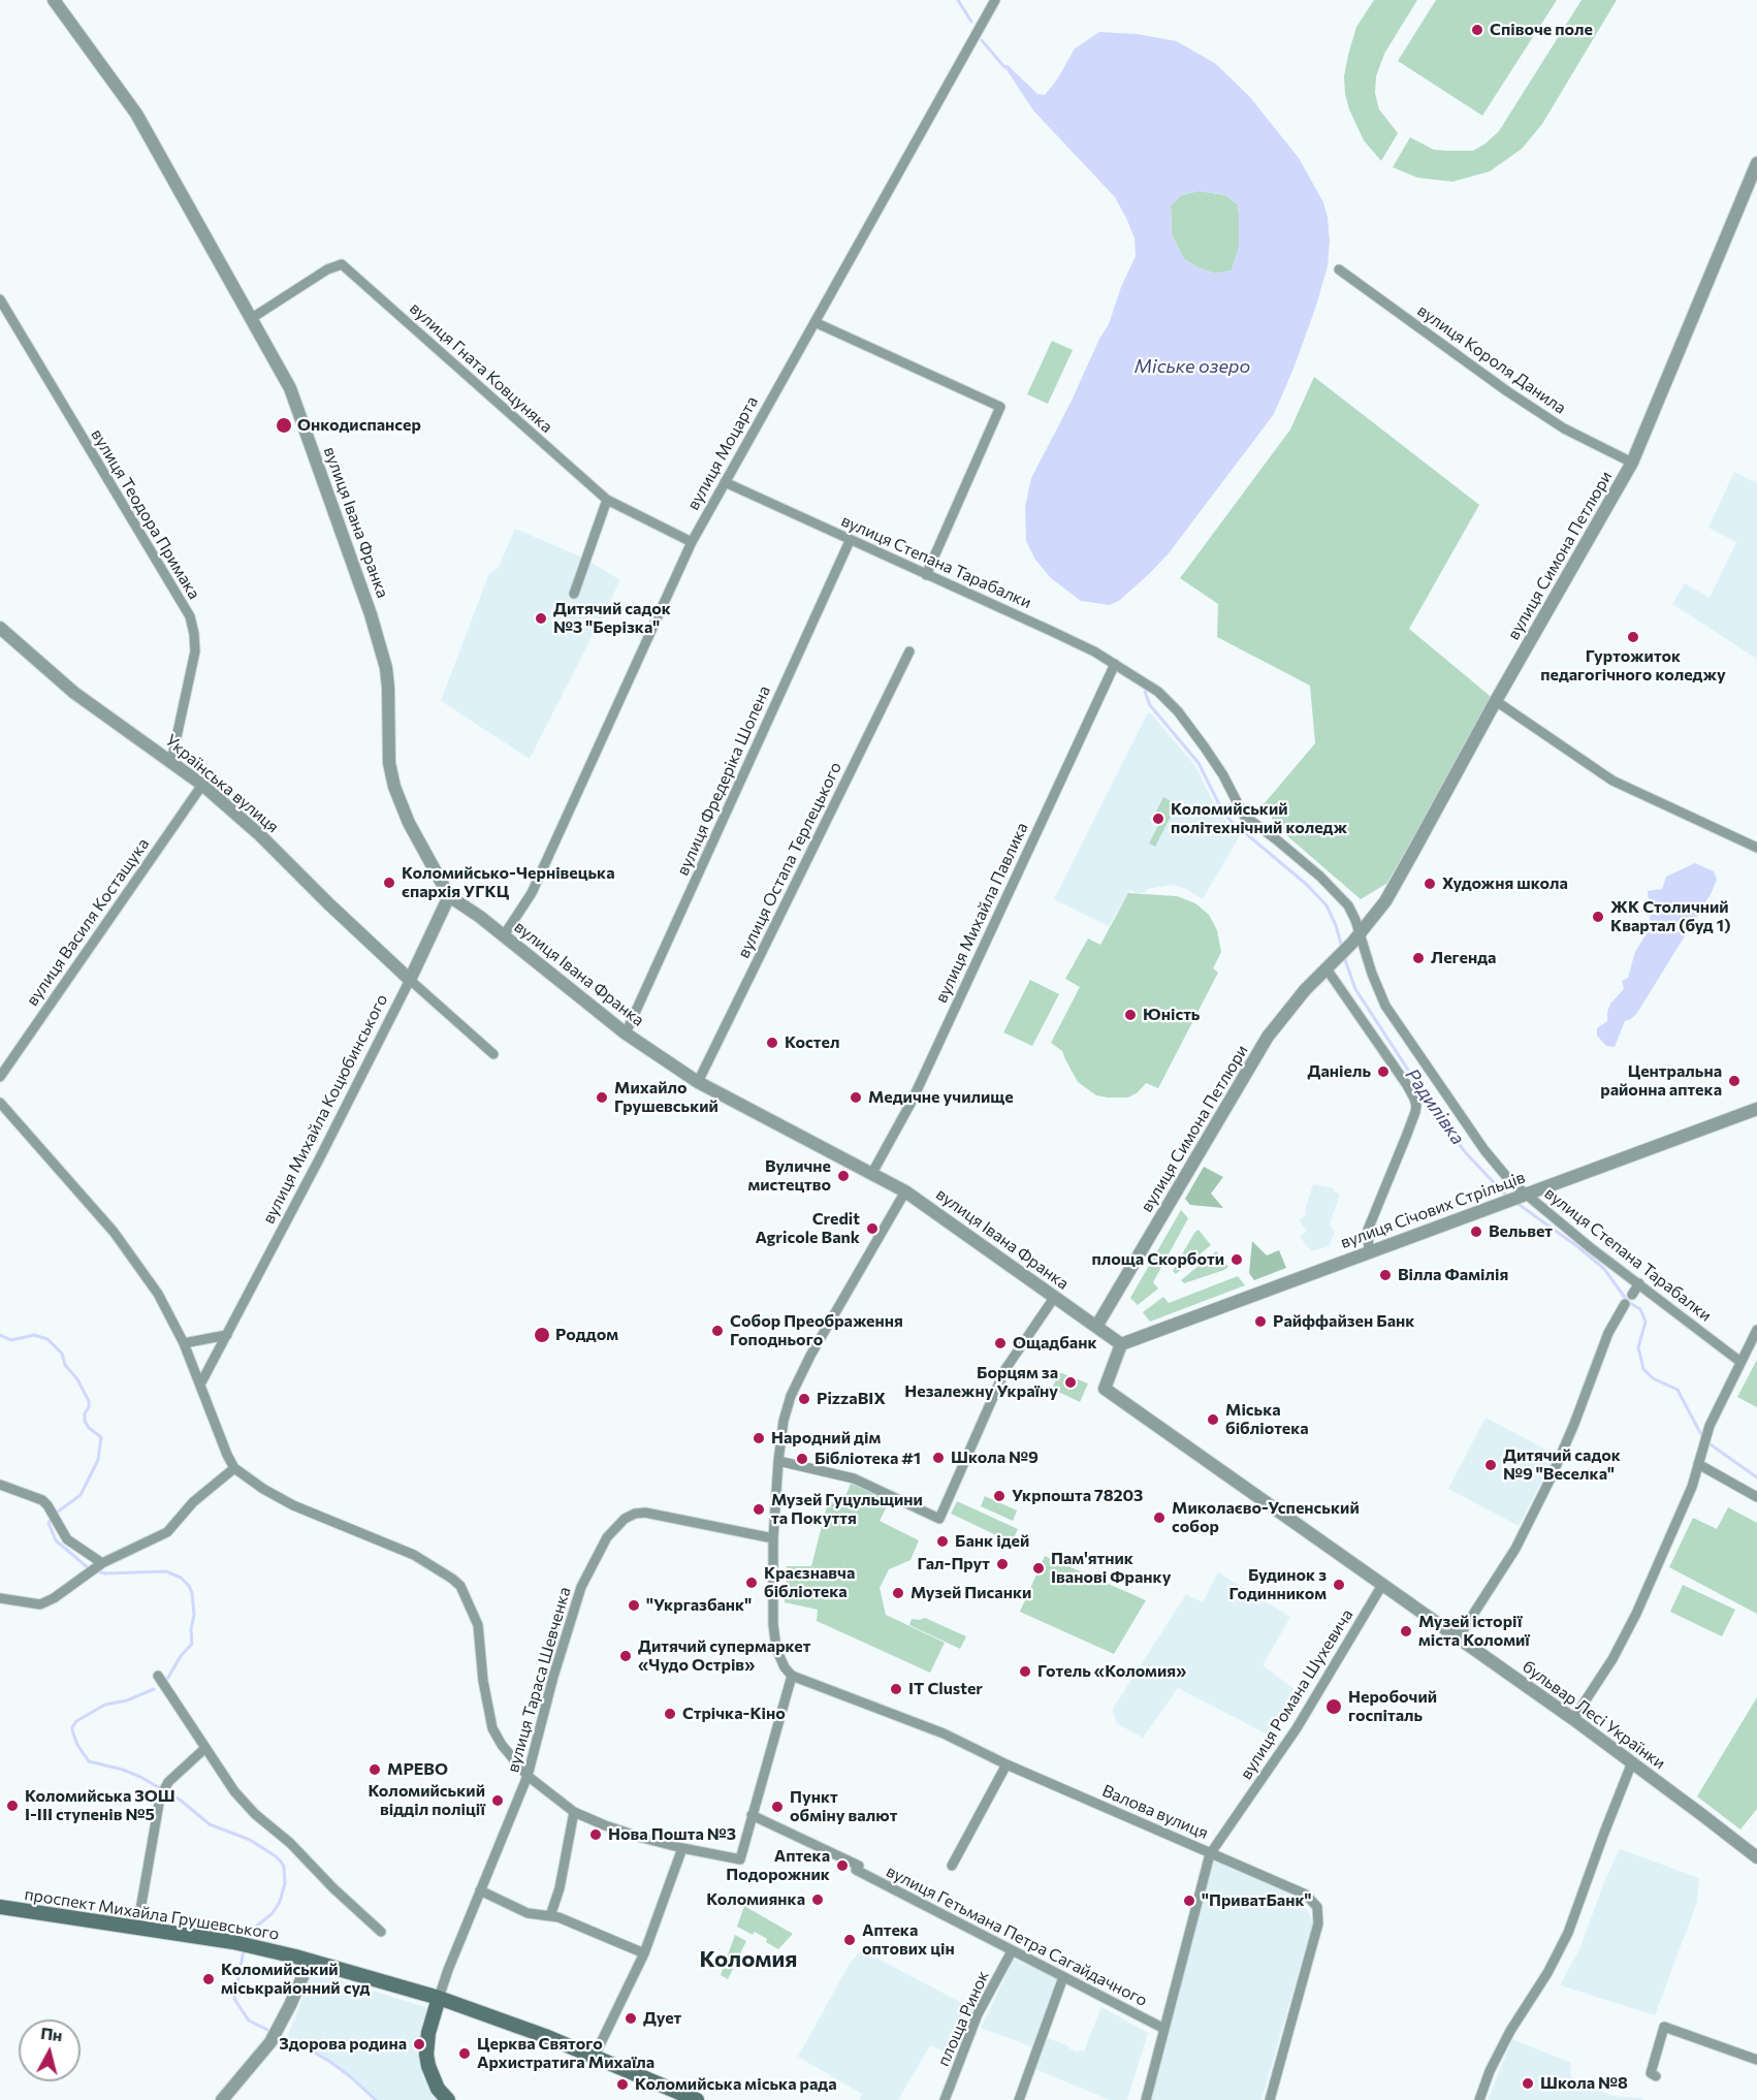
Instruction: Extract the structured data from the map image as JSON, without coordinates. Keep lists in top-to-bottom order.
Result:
{
  "streets": {
    "main road": ["проспект Михайла Грушевського"],
    "street": [
      "вулиця Короля Данила",
      "вулиця Гната Ковцуняка",
      "вулиця Моцарта",
      "вулиця Теодора Примака",
      "вулиця Івана Франка",
      "вулиця Симона Петлюри",
      "вулиця Степана Тарабалки",
      "вулиця Фредеріка Шопена",
      "Українська вулиця",
      "вулиця Остапа Терлецького",
      "вулиця Михайла Павлика",
      "вулиця Василя Костащука",
      "вулиця Михайла Коцюбинського",
      "вулиця Січових Стрільців",
      "вулиця Тараса Шевченка",
      "вулиця Романа Шухевича",
      "бульвар Лесі Українки",
      "Валова вулиця",
      "вулиця Гетьмана Петра Сагайдачного",
      "площа Ринок"
    ]
  },
  "crossings": [
    ["вулиця Короля Данила", "вулиця Симона Петлюри"],
    ["вулиця Гната Ковцуняка", "вулиця Моцарта"],
    ["вулиця Гната Ковцуняка", "вулиця Івана Франка"],
    ["вулиця Моцарта", "вулиця Івана Франка"],
    ["вулиця Моцарта", "вулиця Степана Тарабалки"],
    ["вулиця Теодора Примака", "Українська вулиця"],
    ["вулиця Івана Франка", "вулиця Симона Петлюри"],
    ["вулиця Івана Франка", "вулиця Фредеріка Шопена"],
    ["вулиця Івана Франка", "вулиця Остапа Терлецького"],
    ["вулиця Івана Франка", "вулиця Михайла Павлика"],
    ["вулиця Івана Франка", "вулиця Михайла Коцюбинського"],
    ["вулиця Івана Франка", "вулиця Січових Стрільців"],
    ["вулиця Івана Франка", "бульвар Лесі Українки"],
    ["вулиця Симона Петлюри", "вулиця Степана Тарабалки"],
    ["вулиця Степана Тарабалки", "вулиця Фредеріка Шопена"],
    ["вулиця Степана Тарабалки", "вулиця Михайла Павлика"],
    ["вулиця Степана Тарабалки", "вулиця Січових Стрільців"],
    ["Українська вулиця", "вулиця Василя Костащука"],
    ["Українська вулиця", "вулиця Михайла Коцюбинського"],
    ["вулиця Січових Стрільців", "бульвар Лесі Українки"],
    ["вулиця Тараса Шевченка", "проспект Михайла Грушевського"],
    ["вулиця Романа Шухевича", "бульвар Лесі Українки"],
    ["вулиця Романа Шухевича", "Валова вулиця"],
    ["вулиця Романа Шухевича", "вулиця Гетьмана Петра Сагайдачного"],
    ["вулиця Гетьмана Петра Сагайдачного", "площа Ринок"]
  ],
  "districts": ["Коломия"],
  "water": ["Міське озеро", "Радилівка"],
  "places": [
    "Співоче поле",
    "Онкодиспансер",
    "Дитячий садок №3 \"Берізка\"",
    "Гуртожиток педагогічного коледжу",
    "Коломийський політехнічний коледж",
    "Коломийсько-Чернівецька єпархія УГКЦ",
    "Художня школа",
    "ЖК Столичний Квартал (буд 1)",
    "Легенда",
    "Юність",
    "Костел",
    "Даніель",
    "Центральна районна аптека",
    "Михайло Грушевський",
    "Медичне училище",
    "Вуличне мистецтво",
    "Credit Agricole Bank",
    "Вельвет",
    "площа Скорботи",
    "Вілла Фамілія",
    "Райффайзен Банк",
    "Собор Преображення Гоподнього",
    "Роддом",
    "Ощадбанк",
    "Борцям за Незалежну Україну",
    "PizzaBIX",
    "Міська бібліотека",
    "Народний дім",
    "Школа №9",
    "Бібліотека #1",
    "Дитячий садок №9 \"Веселка\"",
    "Укрпошта 78203",
    "Музей Гуцульщини та Покуття",
    "Миколаєво-Успенський собор",
    "Банк ідей",
    "Гал-Прут",
    "Пам'ятник Іванові Франку",
    "Краєзнавча бібліотека",
    "Будинок з Годинником",
    "Музей Писанки",
    "\"Укргазбанк\"",
    "Музей історії міста Коломиї",
    "Дитячий супермаркет «Чудо Острів»",
    "Готель «Коломия»",
    "IT Cluster",
    "Неробочий госпіталь",
    "Стрічка-Кіно",
    "МРЕВО",
    "Коломийський відділ поліції",
    "Коломийська ЗОШ I-III ступенів №5",
    "Пункт обміну валют",
    "Нова Пошта №3",
    "Аптека Подорожник",
    "Коломиянка",
    "\"ПриватБанк\"",
    "Аптека оптових цін",
    "Коломийський міськрайонний суд",
    "Дует",
    "Здорова родина",
    "Церква Святого Архистратига Михаїла",
    "Школа №8",
    "Коломийська міська рада"
  ],
  "north": "top"
}
